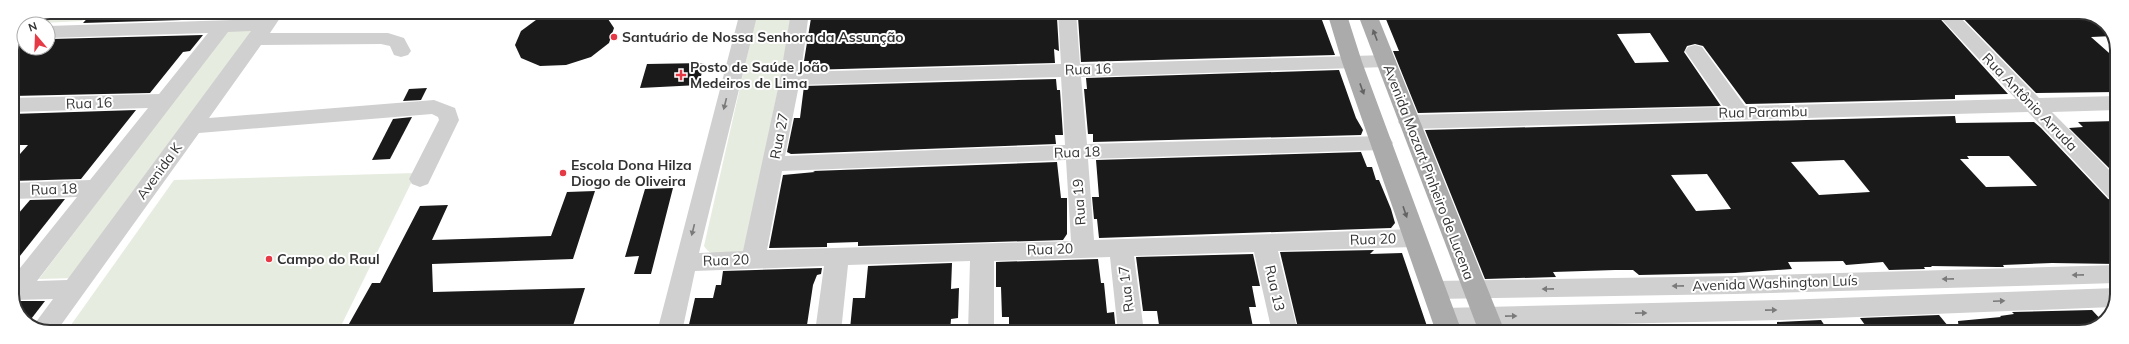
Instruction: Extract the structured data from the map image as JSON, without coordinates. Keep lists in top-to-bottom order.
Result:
{
  "streets": {
    "main road": ["Avenida Mozart Pinheiro de Lucena"],
    "street": [
      "Rua 16",
      "Rua Antônio Arruda",
      "Rua Parambu",
      "Rua 27",
      "Rua 18",
      "Avenida K",
      "Rua 19",
      "Rua 20",
      "Avenida Washington Luís",
      "Rua 13",
      "Rua 17"
    ]
  },
  "crossings": [
    ["Rua 16", "Rua 27"],
    ["Rua 16", "Avenida Mozart Pinheiro de Lucena"],
    ["Rua 16", "Rua 19"],
    ["Rua Antônio Arruda", "Rua Parambu"],
    ["Rua Parambu", "Avenida Mozart Pinheiro de Lucena"],
    ["Rua 27", "Rua 18"],
    ["Rua 27", "Rua 20"],
    ["Rua 18", "Rua 19"],
    ["Avenida Mozart Pinheiro de Lucena", "Avenida Washington Luís"],
    ["Rua 19", "Rua 20"],
    ["Rua 20", "Rua 13"],
    ["Rua 20", "Rua 17"]
  ],
  "places": {
    "other": ["Santuário de Nossa Senhora da Assunção", "Escola Dona Hilza Diogo de Oliveira", "Campo do Raul"],
    "health": ["Posto de Saúde João Medeiros de Lima"]
  },
  "north": "top"
}
